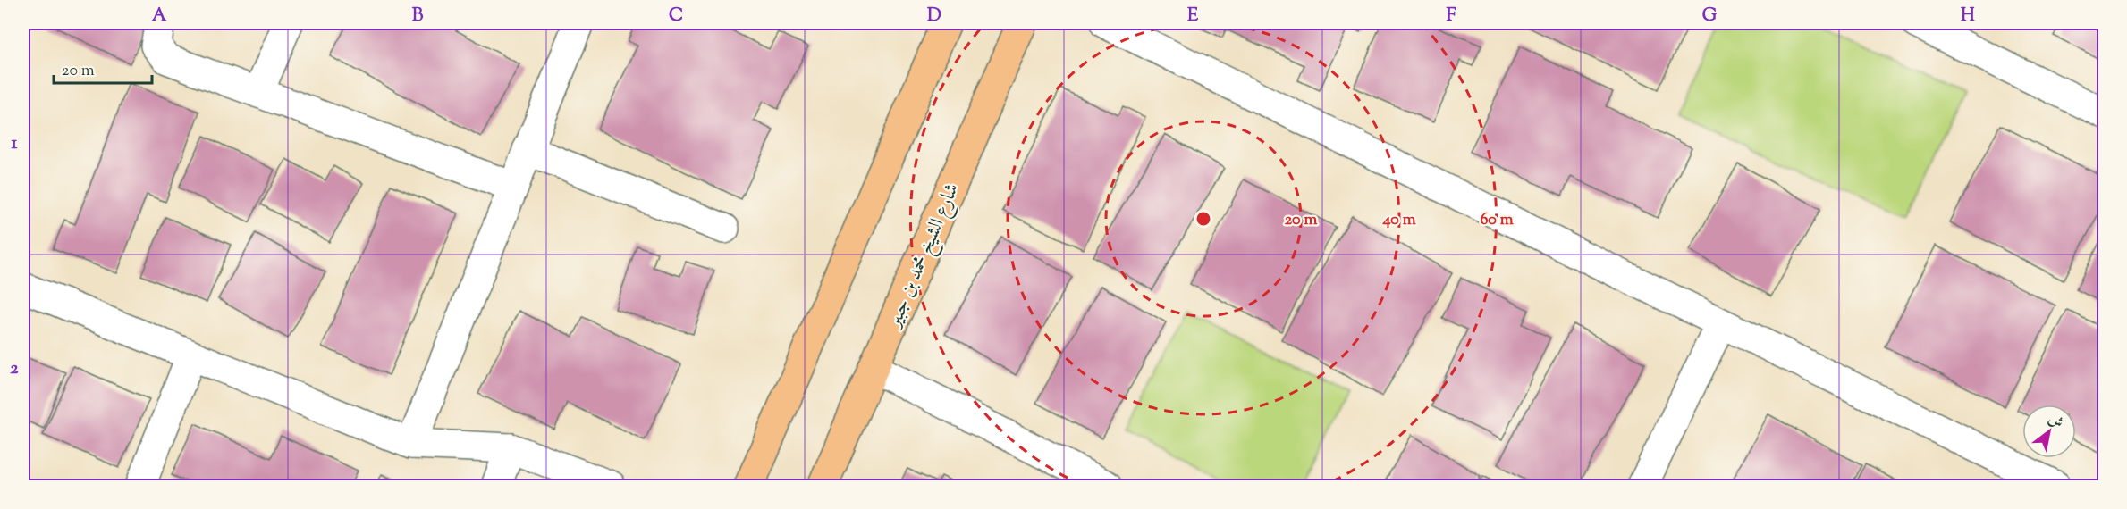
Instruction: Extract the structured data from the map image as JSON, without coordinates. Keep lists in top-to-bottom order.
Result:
{
  "streets": {
    "main road": ["شارع الشيخ محمد بن جبير"]
  },
  "scale_bar": "20 m",
  "north": "top right",
  "grid": {
    "columns": [
      "A",
      "B",
      "C",
      "D",
      "E",
      "F",
      "G",
      "H"
    ],
    "rows": ["1", "2"]
  },
  "rings": ["20 m", "40 m", "60 m"]
}
